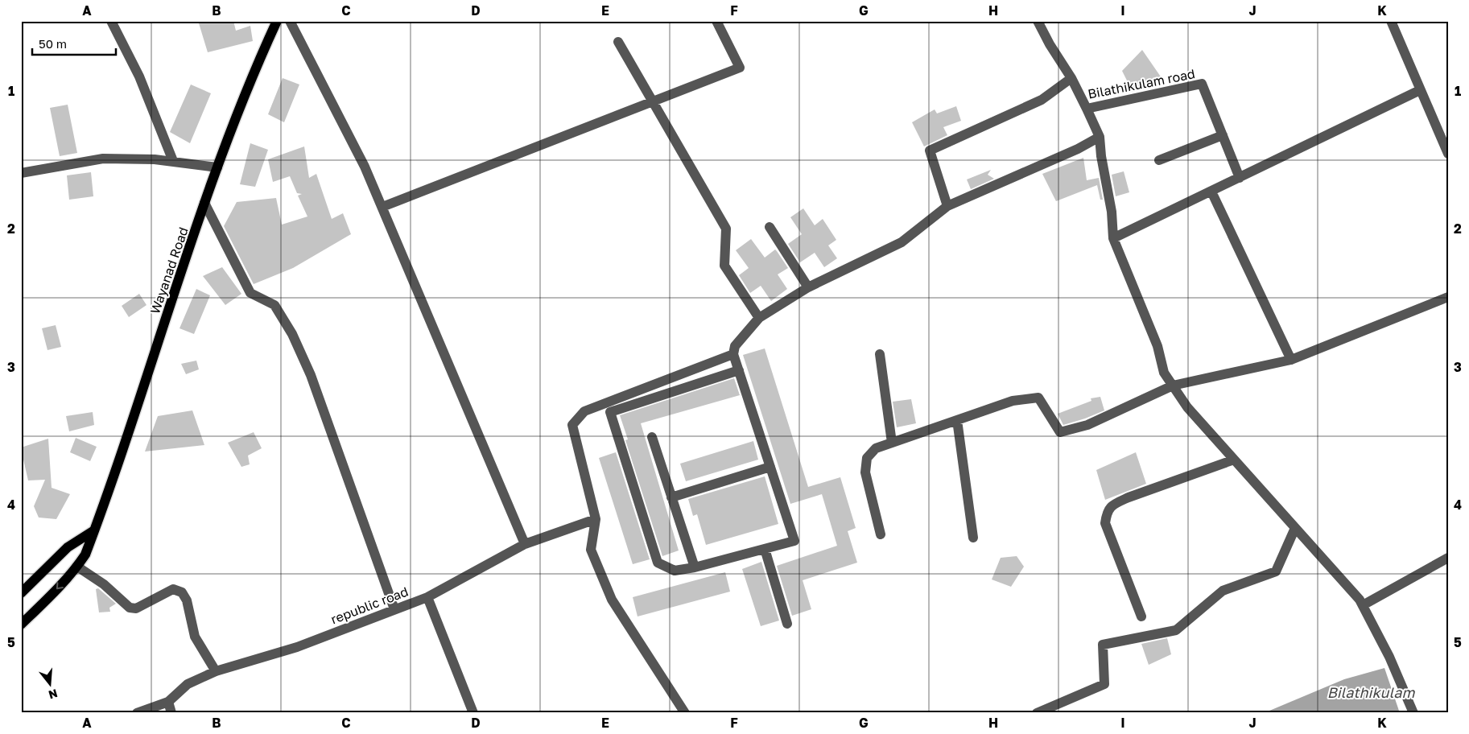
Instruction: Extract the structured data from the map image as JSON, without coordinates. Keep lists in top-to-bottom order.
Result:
{
  "streets": {
    "main road": ["Wayanad Road"],
    "street": ["Bilathikulam road", "republic road"]
  },
  "water": ["Bilathikulam"],
  "scale_bar": "50 m",
  "north": "bottom",
  "grid": {
    "columns": [
      "A",
      "B",
      "C",
      "D",
      "E",
      "F",
      "G",
      "H",
      "I",
      "J",
      "K"
    ],
    "rows": [
      "1",
      "2",
      "3",
      "4",
      "5"
    ]
  }
}
